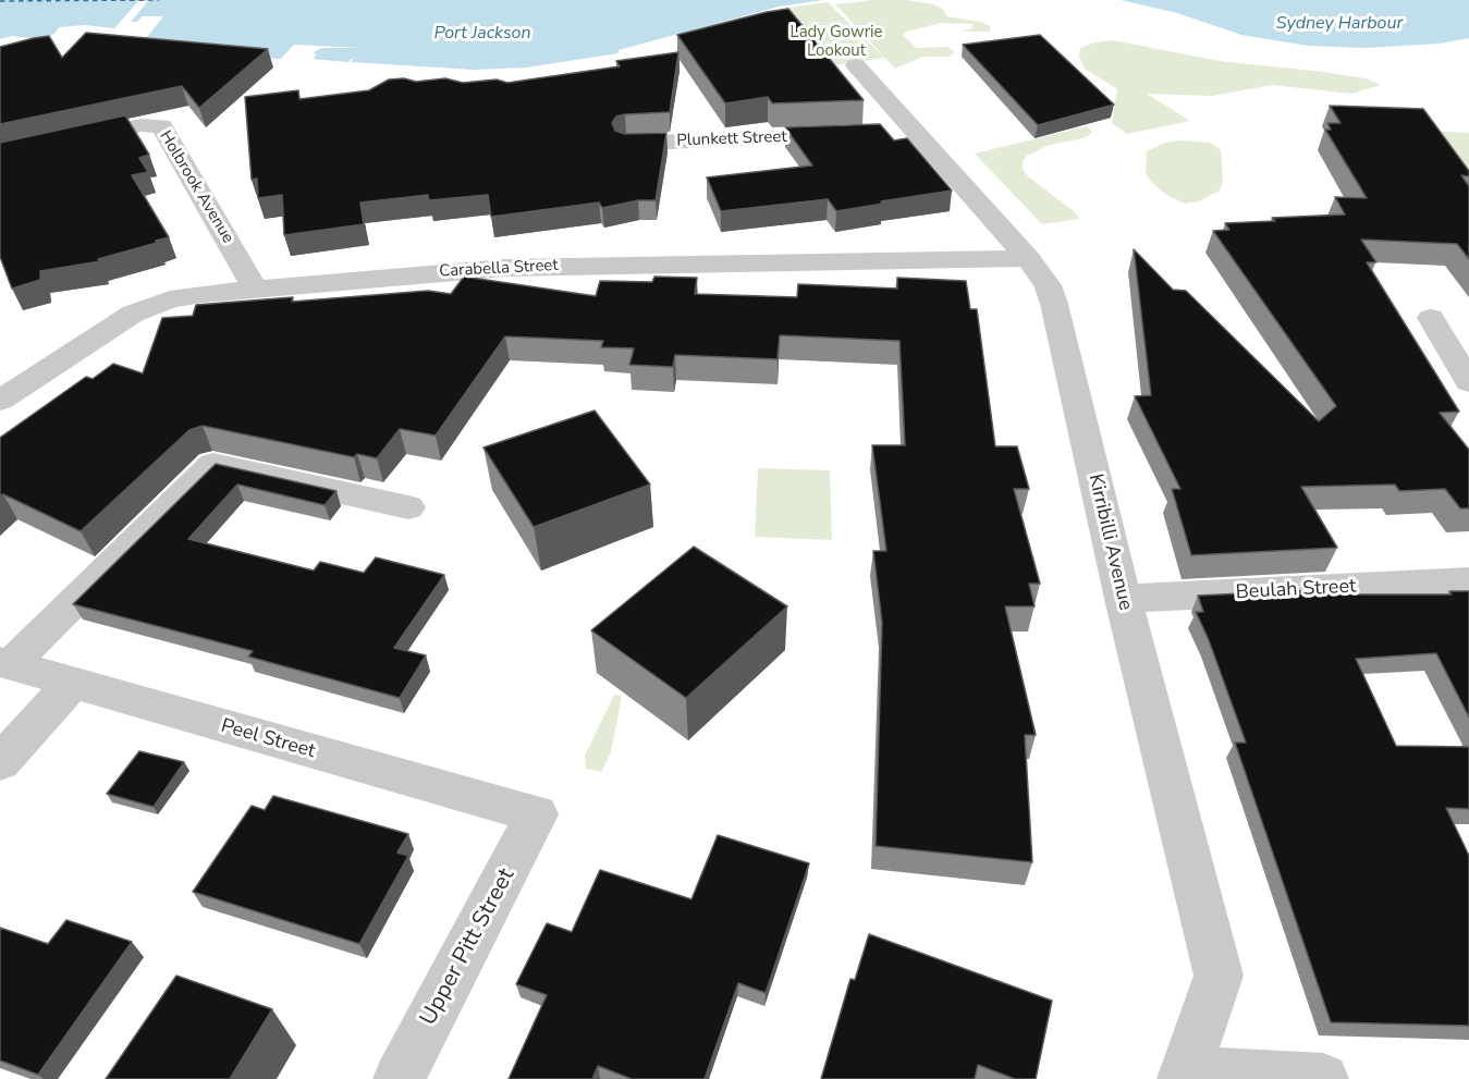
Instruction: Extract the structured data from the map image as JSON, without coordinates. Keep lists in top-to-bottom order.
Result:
{
  "streets": {
    "street": [
      "Plunkett Street",
      "Holbrook Avenue",
      "Carabella Street",
      "Kirribilli Avenue",
      "Beulah Street",
      "Peel Street",
      "Upper Pitt Street"
    ]
  },
  "crossings": [
    ["Holbrook Avenue", "Carabella Street"],
    ["Carabella Street", "Kirribilli Avenue"],
    ["Kirribilli Avenue", "Beulah Street"],
    ["Peel Street", "Upper Pitt Street"]
  ],
  "water": ["Sydney Harbour", "Port Jackson"],
  "parks": ["Lady Gowrie Lookout"]
}
